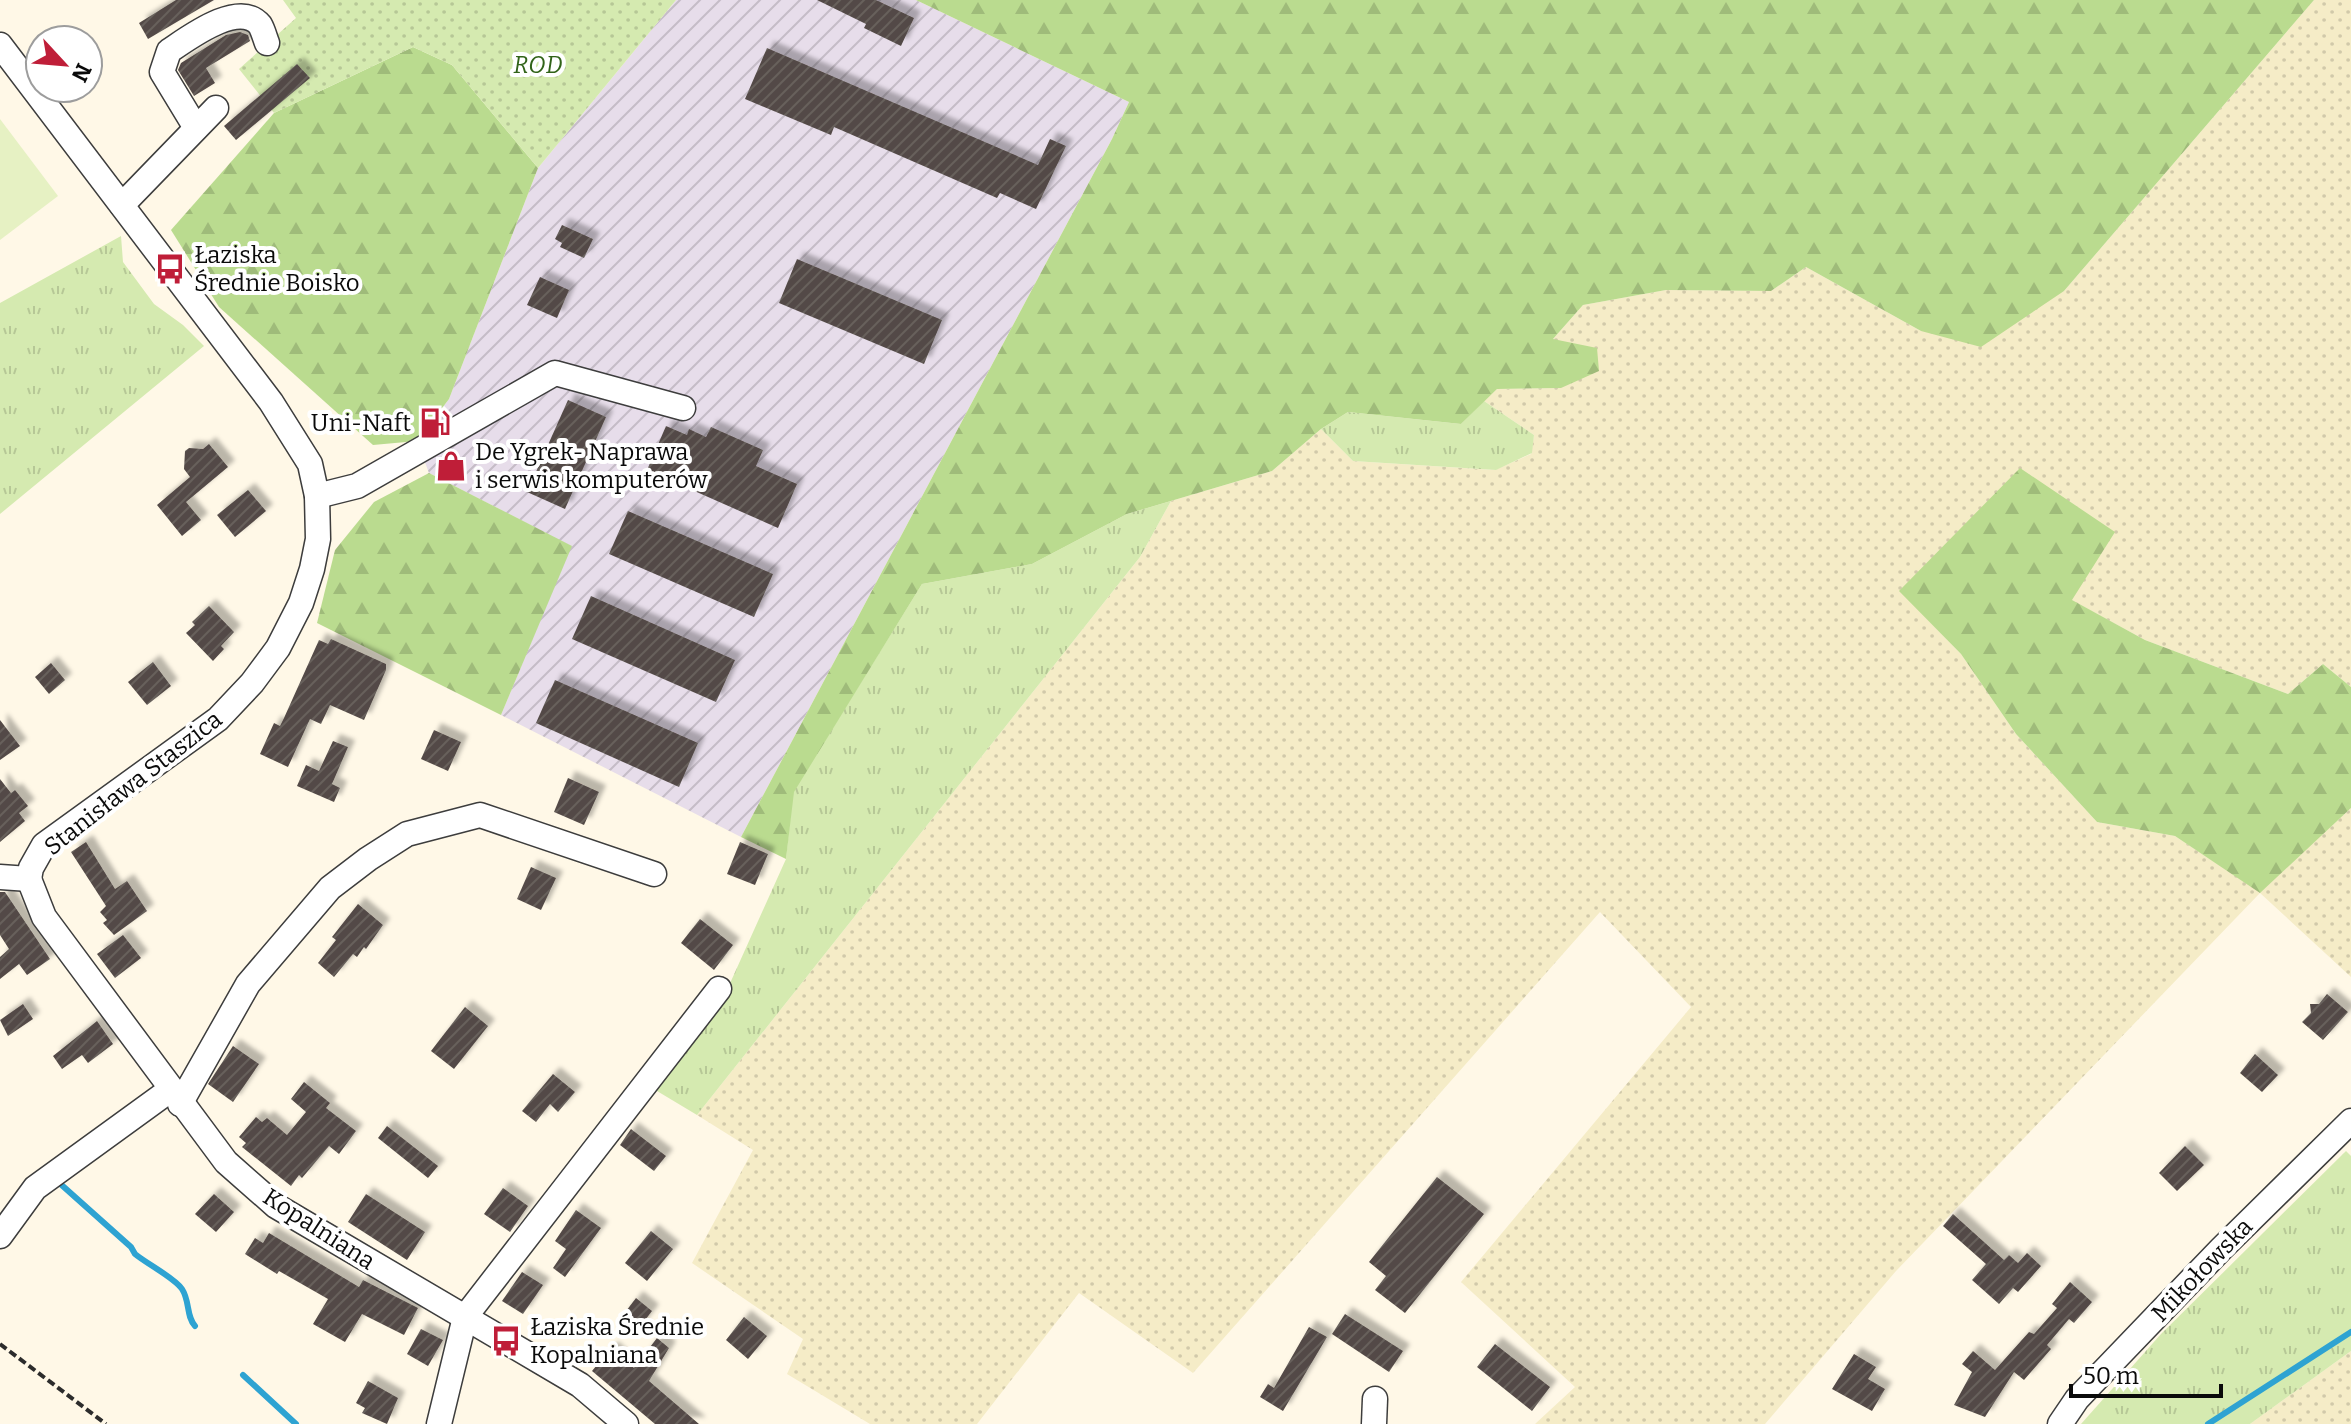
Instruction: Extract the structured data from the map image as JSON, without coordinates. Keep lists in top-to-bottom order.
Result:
{
  "streets": {
    "street": ["Stanisława Staszica", "Kopalniana", "Mikołowska"]
  },
  "crossings": [
    ["Stanisława Staszica", "Kopalniana"]
  ],
  "parks": ["ROD"],
  "places": {
    "bus stop": ["Łaziska Średnie Boisko", "Łaziska Średnie Kopalniana"],
    "fuel station": ["Uni-Naft"],
    "shop": ["De Ygrek- Naprawa i serwis komputerów"]
  },
  "scale_bar": "50 m",
  "north": "bottom right"
}
